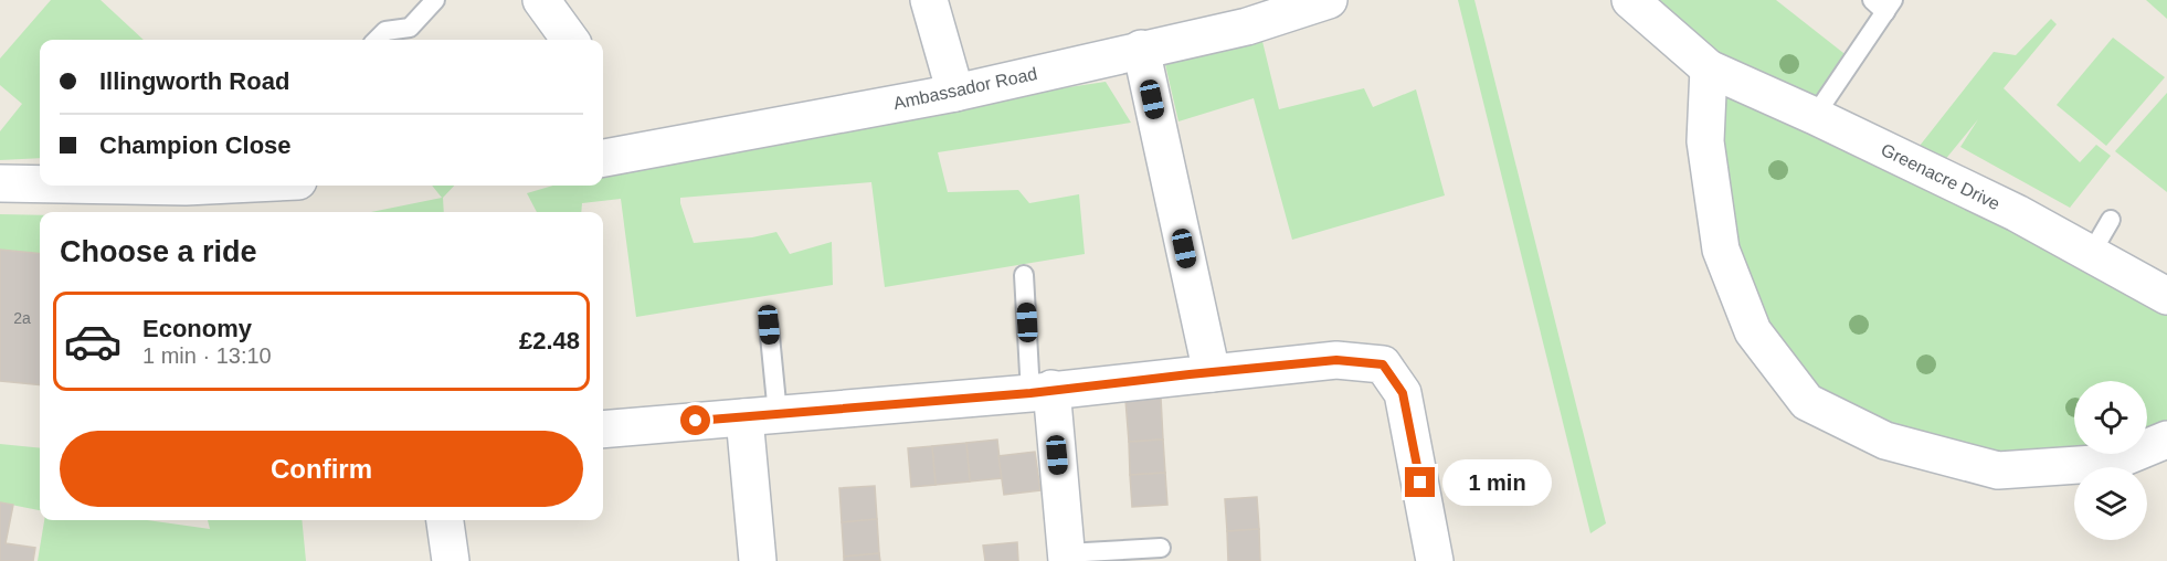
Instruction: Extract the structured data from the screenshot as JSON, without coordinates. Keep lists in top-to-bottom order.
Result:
{
  "streets": {
    "street": ["Ambassador Road", "Greenacre Drive"]
  },
  "house_numbers": ["2a"],
  "page": {
    "banner": ["Illingworth Road", "Champion Close"],
    "heading": "Choose a ride",
    "list": [
      {
        "name": "Economy",
        "note": "1 min · 13:10",
        "value": "£2.48"
      }
    ],
    "buttons": "Confirm",
    "bubble": "1 min"
  }
}
